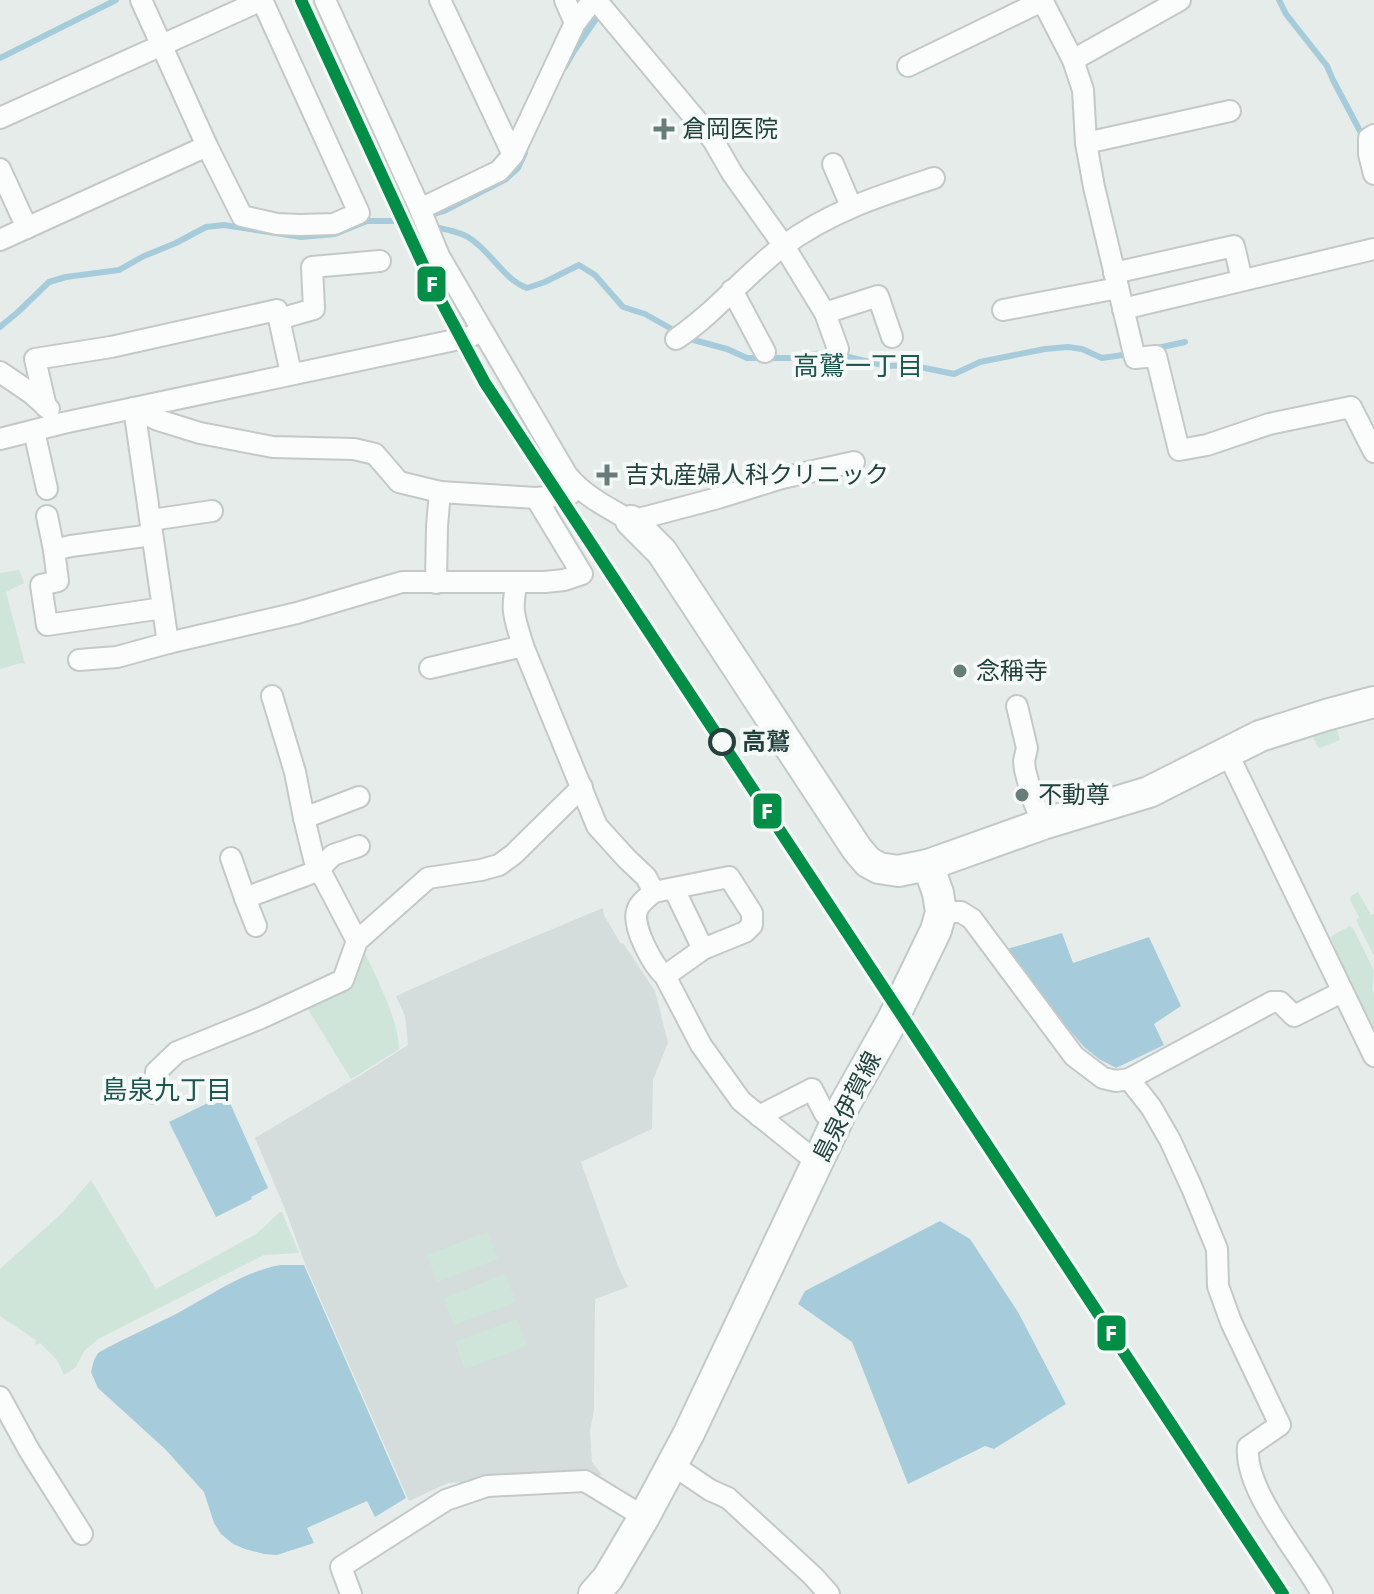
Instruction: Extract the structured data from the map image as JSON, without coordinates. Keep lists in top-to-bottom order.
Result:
{
  "streets": {
    "main road": ["島泉伊賀線"]
  },
  "districts": ["高鷲一丁目", "島泉九丁目"],
  "places": {
    "health": ["倉岡医院", "吉丸産婦人科クリニック"],
    "other": ["念稱寺", "高鷲", "不動尊"]
  },
  "lines": ["transit line F"]
}
